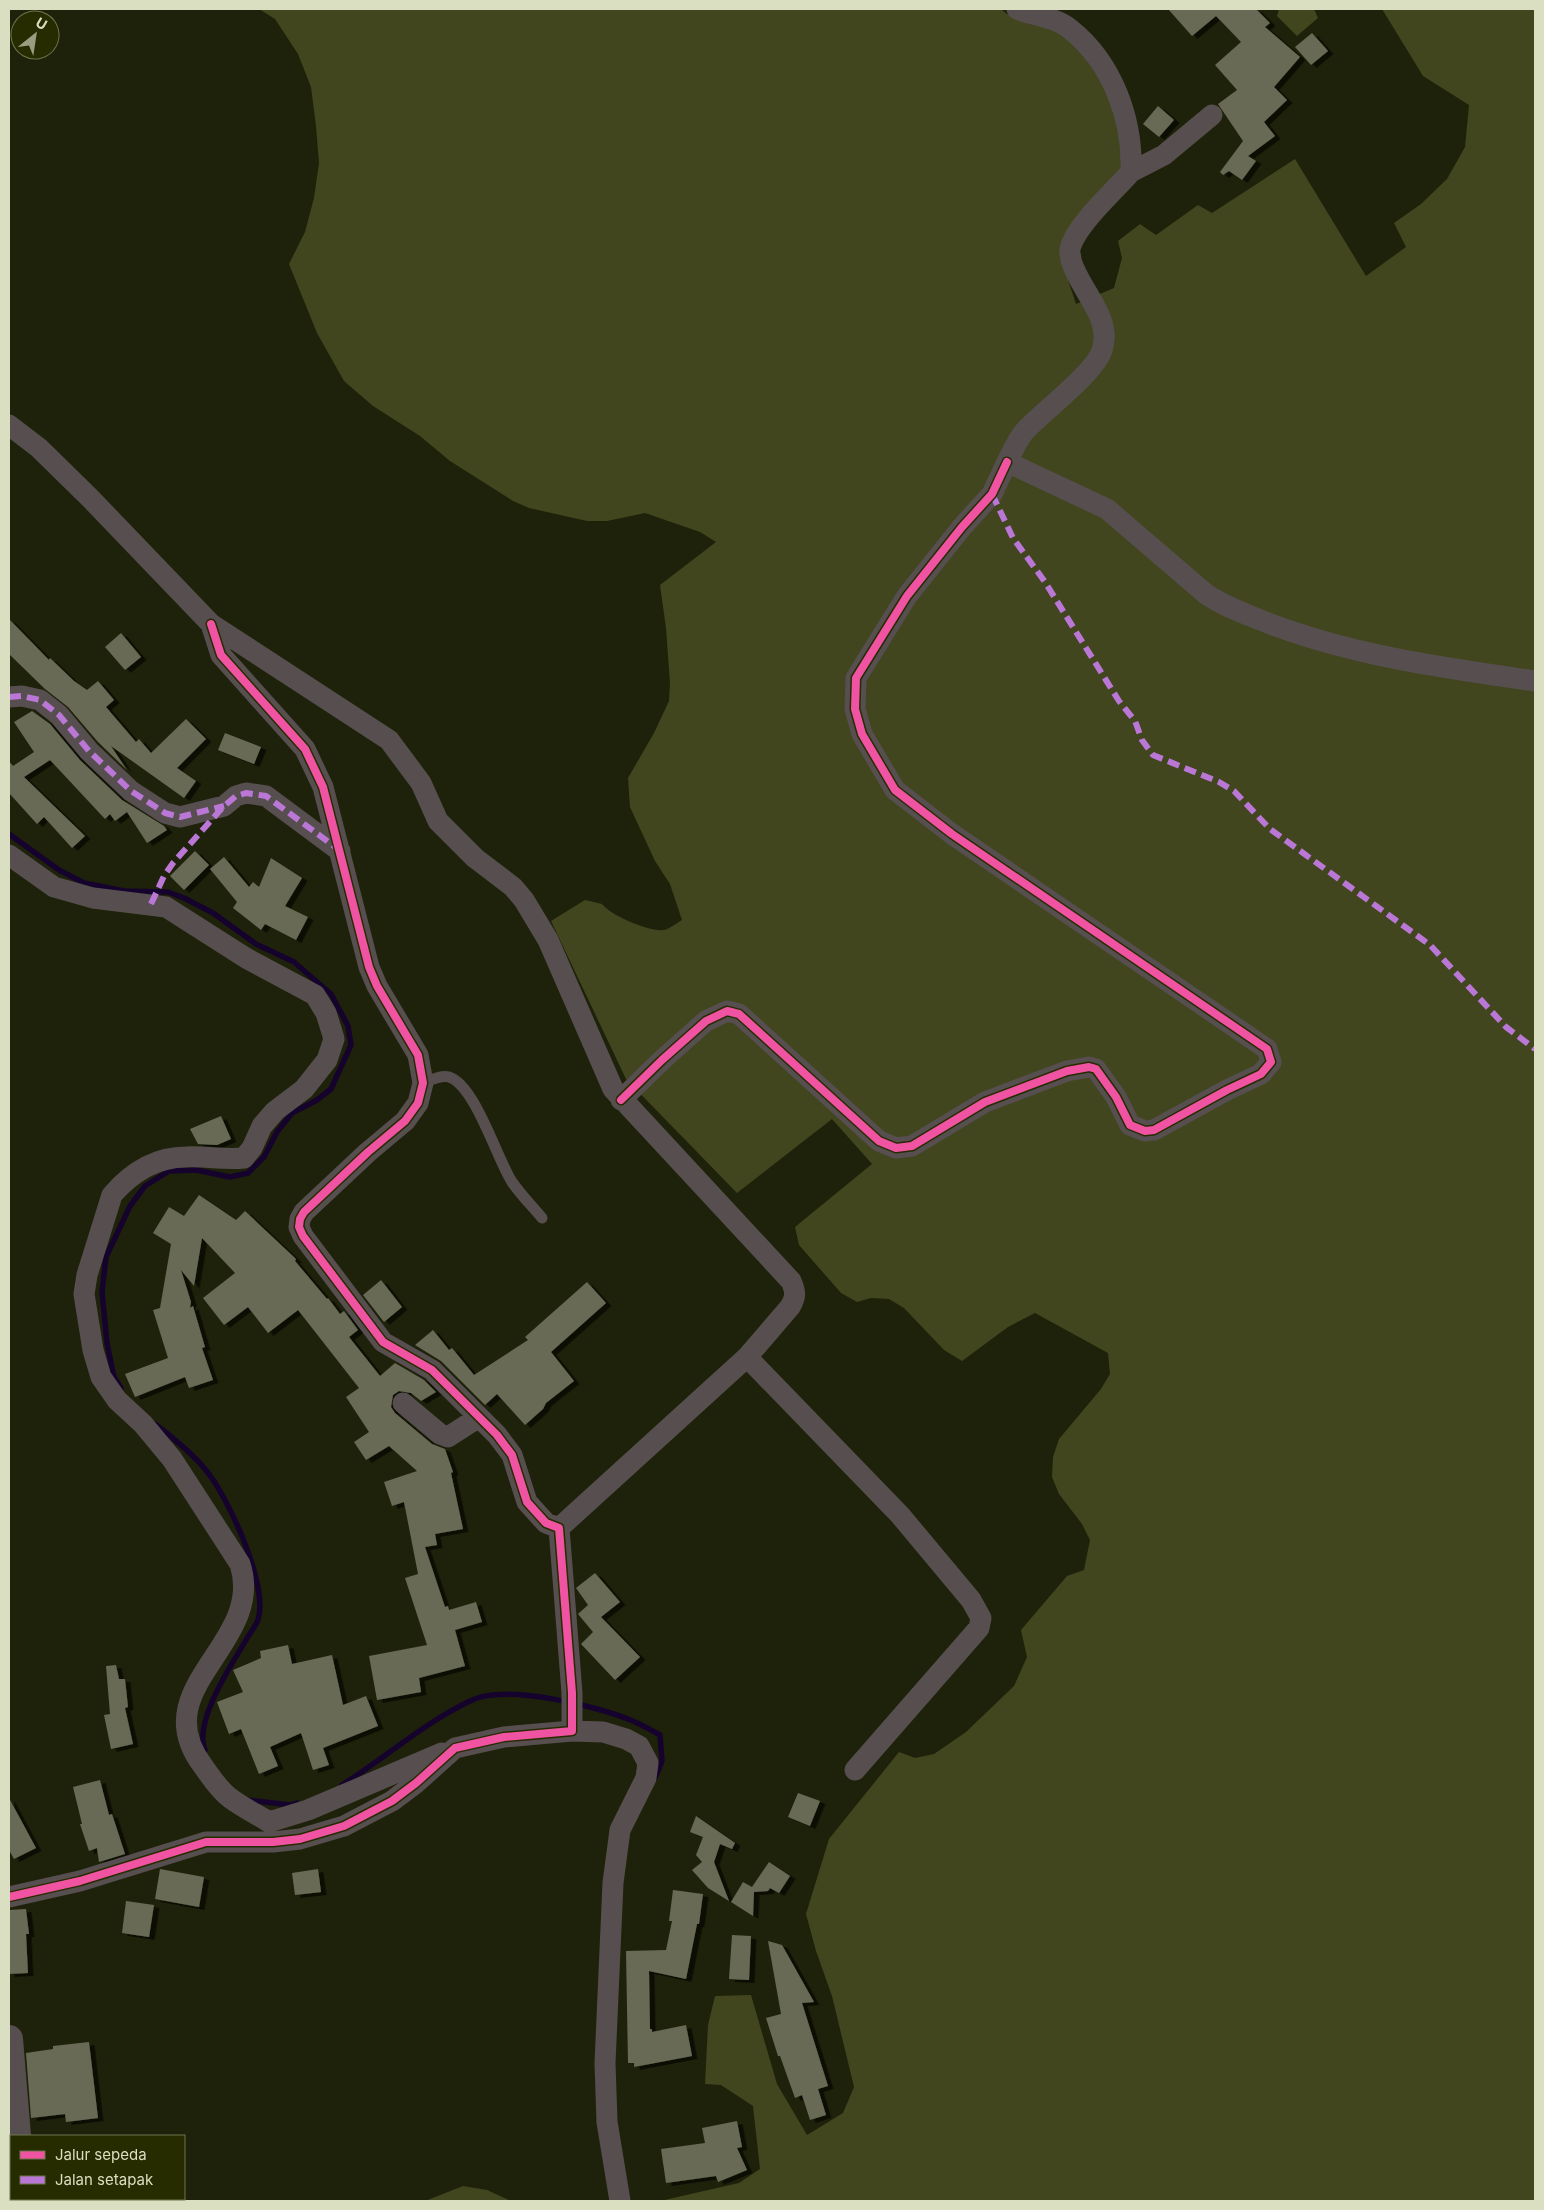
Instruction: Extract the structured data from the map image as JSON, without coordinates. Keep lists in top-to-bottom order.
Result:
{
  "legend": ["Jalur sepeda", "Jalan setapak"],
  "north": "top right"
}
